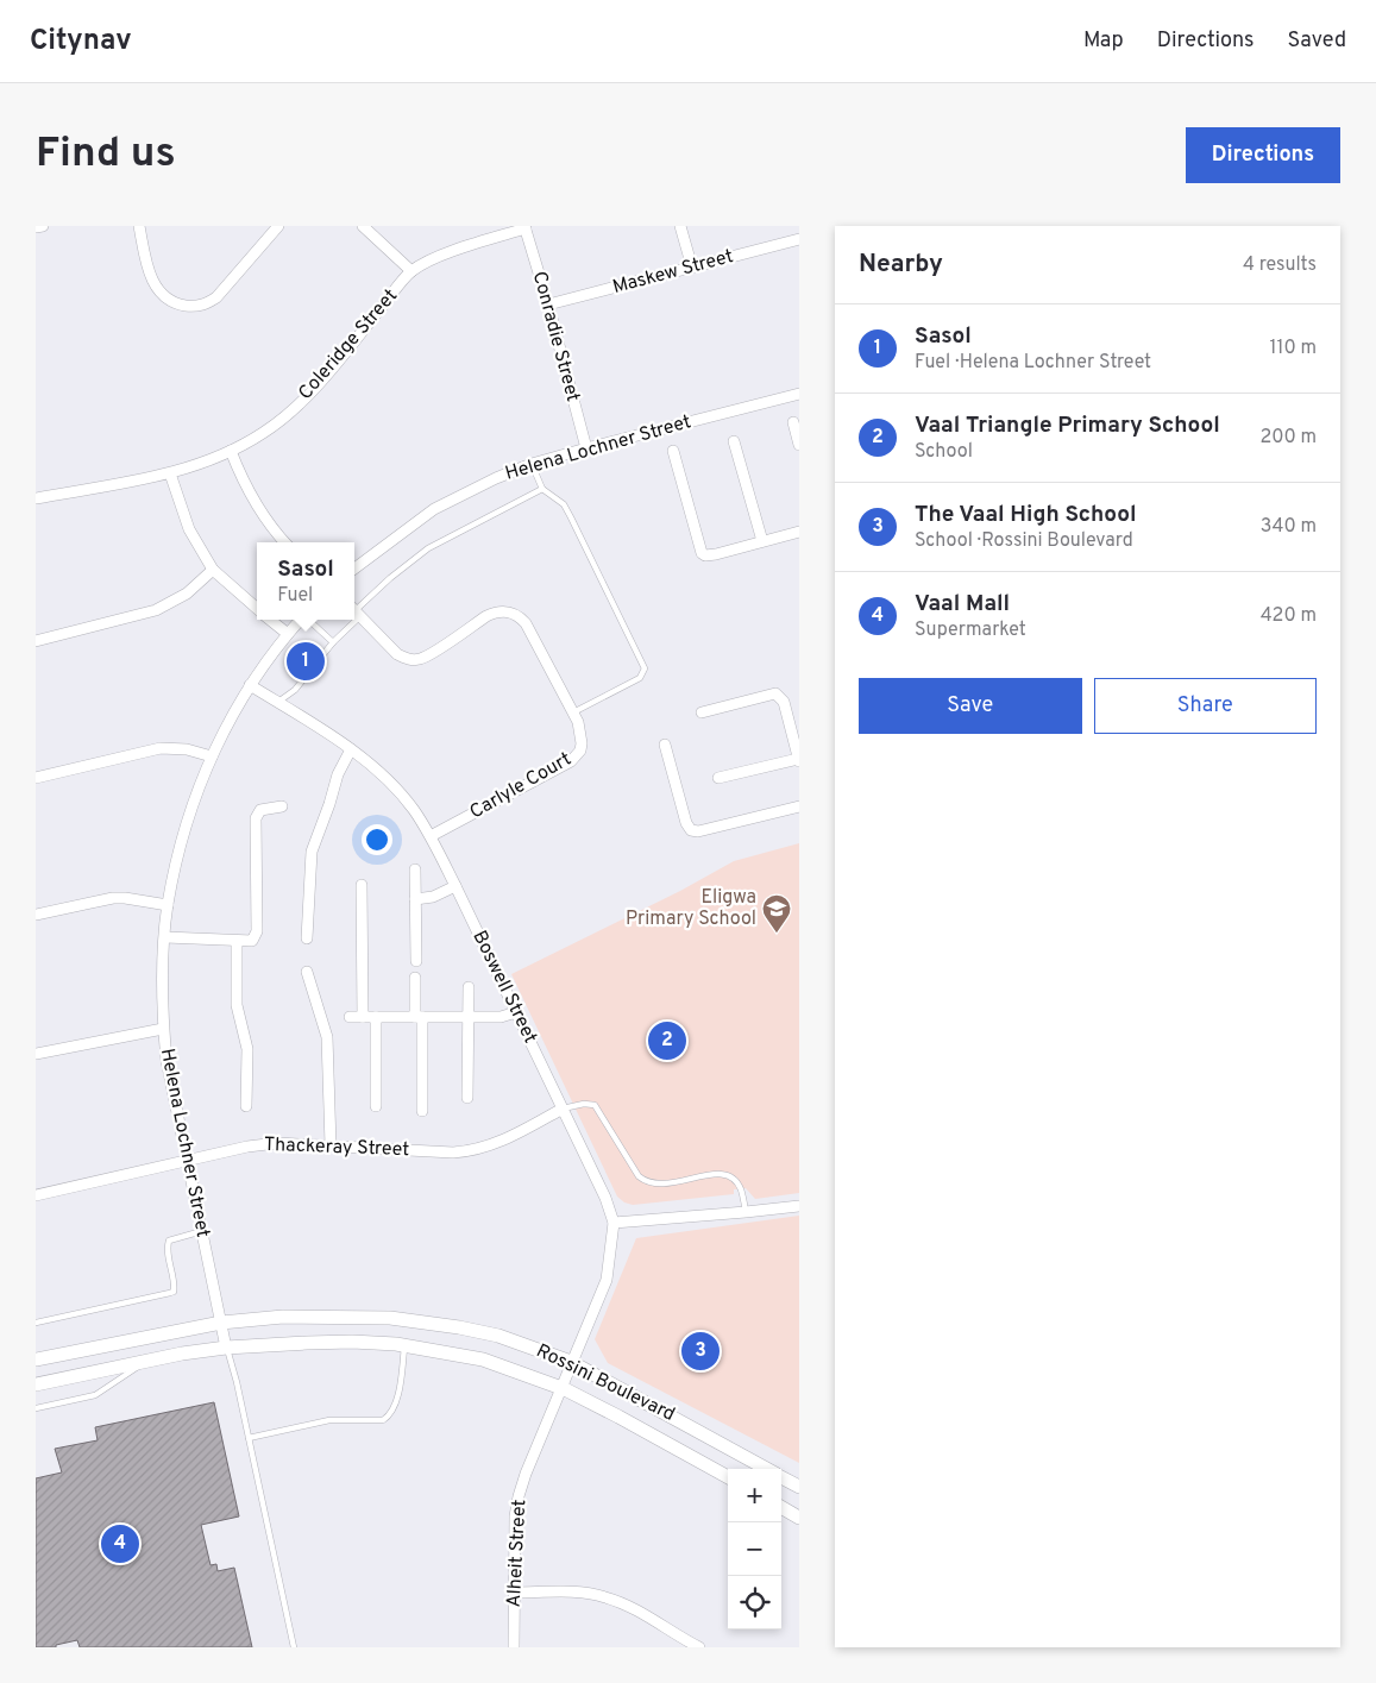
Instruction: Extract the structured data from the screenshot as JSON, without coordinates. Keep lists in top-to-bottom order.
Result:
{
  "streets": {
    "street": [
      "Maskew Street",
      "Conradie Street",
      "Coleridge Street",
      "Helena Lochner Street",
      "Carlyle Court",
      "Boswell Street",
      "Thackeray Street",
      "Rossini Boulevard",
      "Alheit Street"
    ]
  },
  "crossings": [
    ["Maskew Street", "Conradie Street"],
    ["Conradie Street", "Coleridge Street"],
    ["Conradie Street", "Helena Lochner Street"],
    ["Helena Lochner Street", "Boswell Street"],
    ["Helena Lochner Street", "Thackeray Street"],
    ["Helena Lochner Street", "Rossini Boulevard"],
    ["Carlyle Court", "Boswell Street"],
    ["Boswell Street", "Thackeray Street"],
    ["Boswell Street", "Rossini Boulevard"],
    ["Boswell Street", "Alheit Street"],
    ["Rossini Boulevard", "Alheit Street"]
  ],
  "places": {
    "school or university": ["Eligwa Primary School"]
  },
  "page": {
    "header": "Citynav",
    "nav": ["Map", "Directions", "Saved"],
    "buttons": [
      "Directions",
      ["Save", "Share"]
    ],
    "title": "Find us",
    "heading": ["Nearby", "4 results"],
    "list": [
      {
        "mark": "1",
        "name": "Sasol",
        "note": "Fuel · Helena Lochner Street",
        "value": "110 m"
      },
      {
        "mark": "2",
        "name": "Vaal Triangle Primary School",
        "note": "School",
        "value": "200 m"
      },
      {
        "mark": "3",
        "name": "The Vaal High School",
        "note": "School · Rossini Boulevard",
        "value": "340 m"
      },
      {
        "mark": "4",
        "name": "Vaal Mall",
        "note": "Supermarket",
        "value": "420 m"
      }
    ],
    "popup": ["Sasol", "Fuel"],
    "pins": [
      "1",
      "2",
      "3",
      "4"
    ],
    "map_buttons": ["+", "−"]
  }
}
